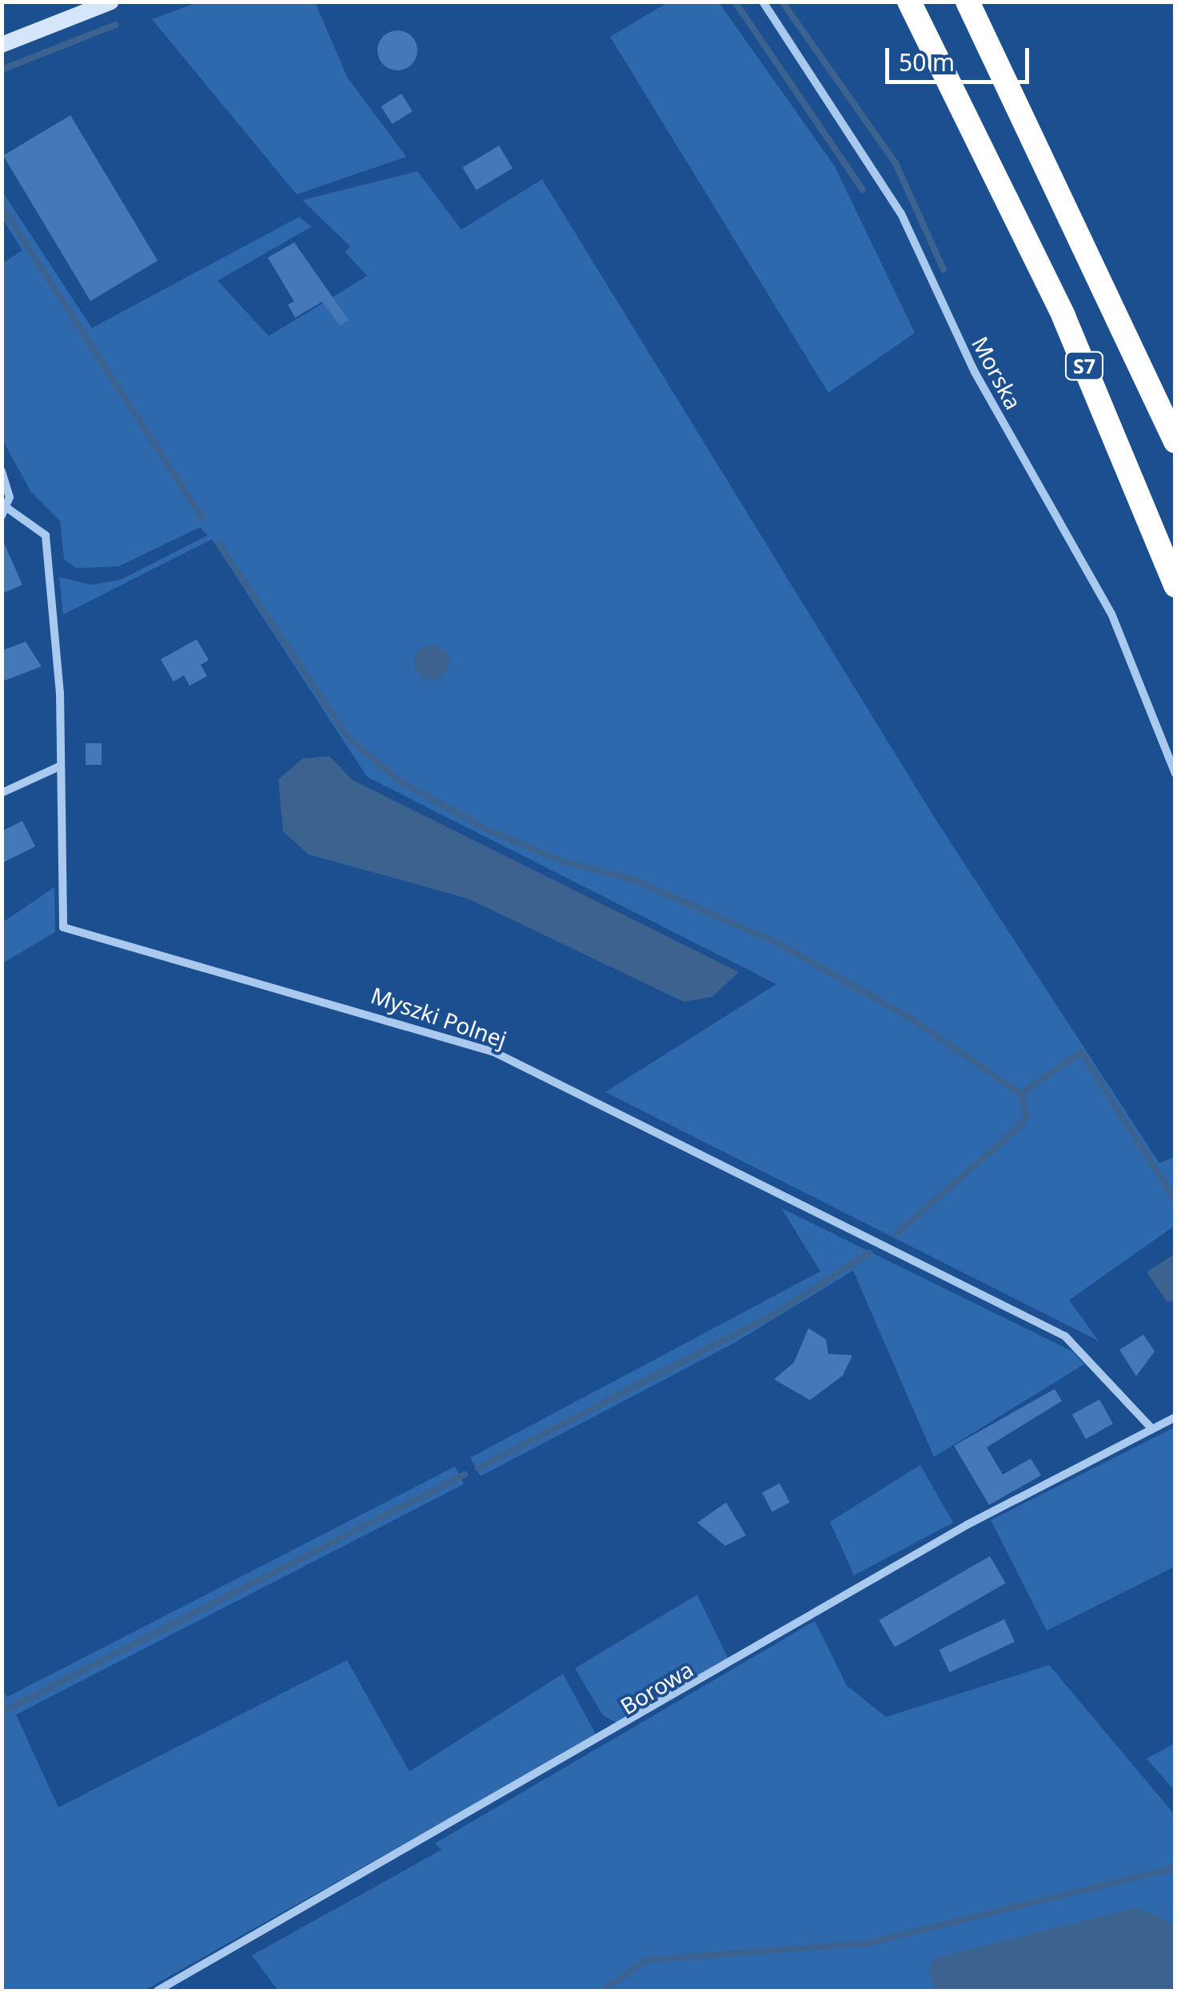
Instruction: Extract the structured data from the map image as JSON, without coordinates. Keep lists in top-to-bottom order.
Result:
{
  "streets": {
    "highway": ["S7"],
    "street": ["Morska", "Myszki Polnej", "Borowa"]
  },
  "crossings": [
    ["Myszki Polnej", "Borowa"]
  ],
  "scale_bar": "50 m"
}
